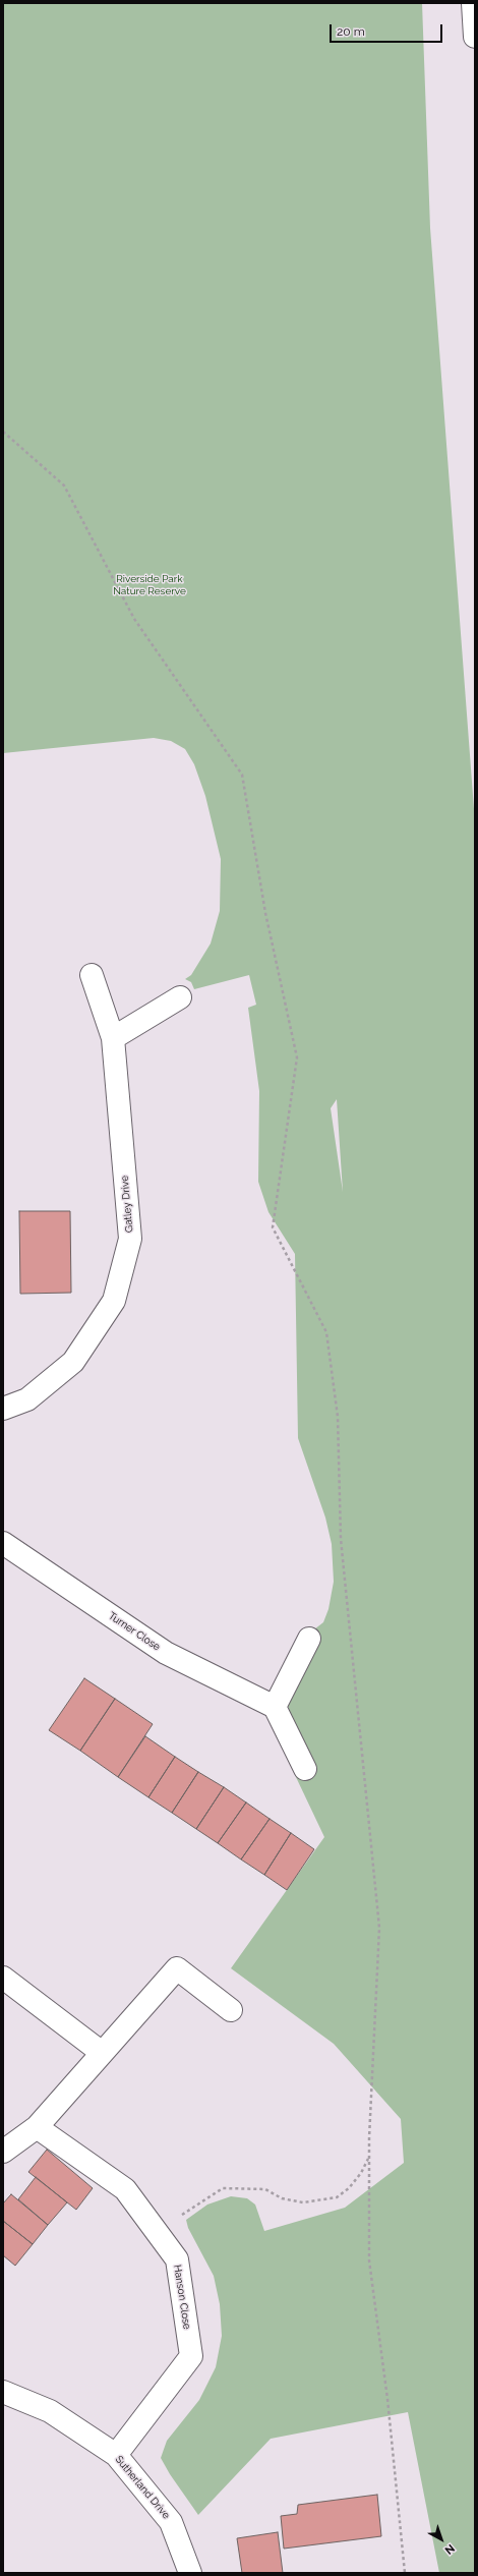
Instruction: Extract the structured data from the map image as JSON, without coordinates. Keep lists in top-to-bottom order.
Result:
{
  "streets": {
    "main road": [
      "Gatley Drive",
      "Turner Close",
      "Hanson Close",
      "Sutherland Drive"
    ]
  },
  "crossings": [
    ["Hanson Close", "Sutherland Drive"]
  ],
  "parks": ["Riverside Park Nature Reserve"],
  "scale_bar": "20 m",
  "north": "bottom right"
}
